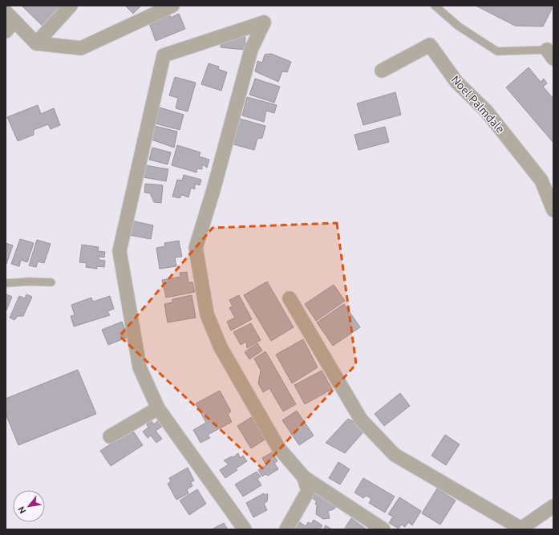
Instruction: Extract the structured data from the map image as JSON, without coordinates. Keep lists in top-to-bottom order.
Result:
{
  "streets": {
    "street": ["Noel Palmdale"]
  },
  "north": "bottom left"
}
